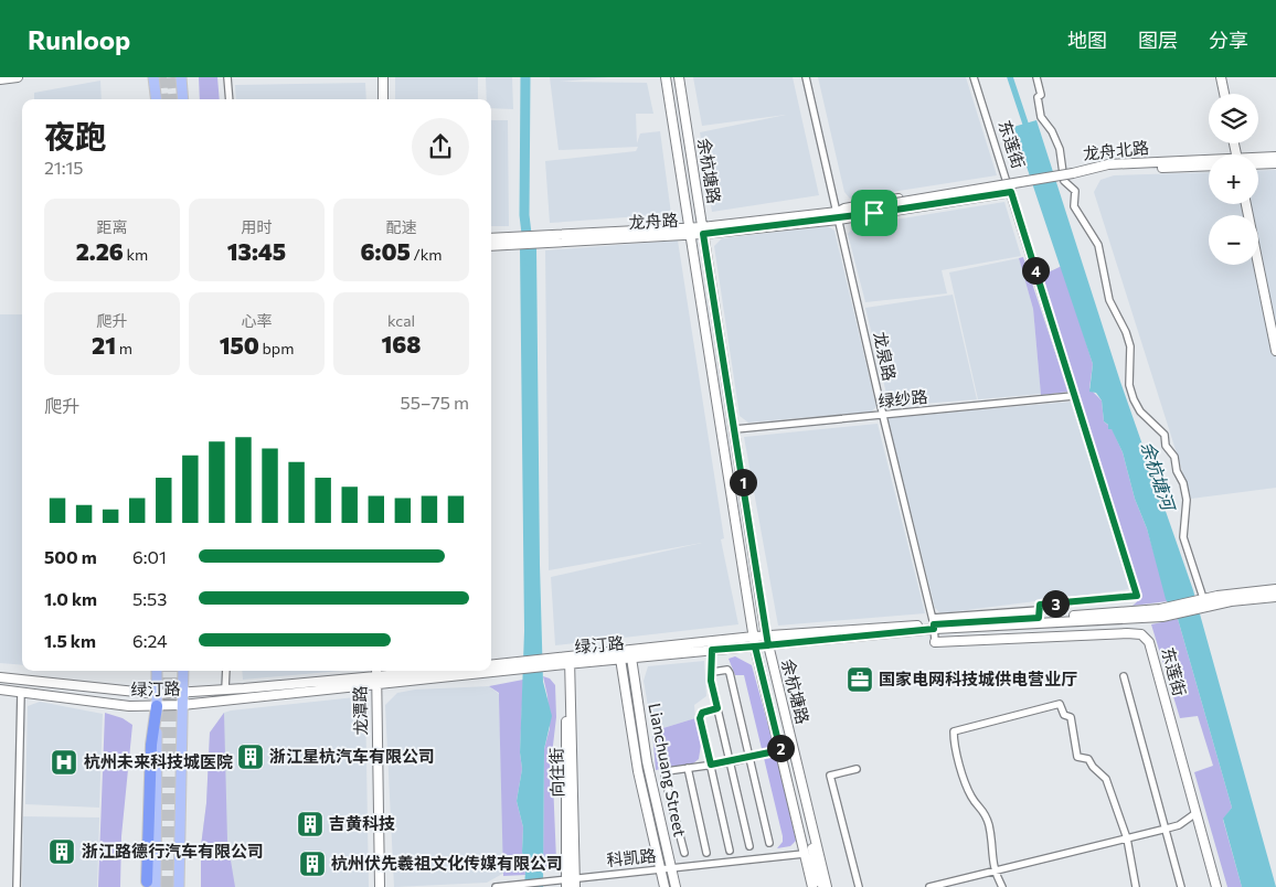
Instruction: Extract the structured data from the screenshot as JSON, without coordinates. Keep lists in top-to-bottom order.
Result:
{
  "streets": {
    "main road": [
      "东莲街",
      "龙舟北路",
      "余杭塘路",
      "龙舟路",
      "绿汀路",
      "龙潭路",
      "Lianchuang Street",
      "向往街"
    ],
    "street": ["龙泉路", "绿纱路", "科凯路"]
  },
  "crossings": [
    ["东莲街", "龙舟路"],
    ["东莲街", "龙泉路"],
    ["东莲街", "绿纱路"],
    ["东莲街", "绿汀路"],
    ["龙舟北路", "龙舟路"],
    ["余杭塘路", "龙舟路"],
    ["余杭塘路", "绿纱路"],
    ["余杭塘路", "绿汀路"],
    ["余杭塘路", "科凯路"],
    ["龙舟路", "龙泉路"],
    ["龙泉路", "绿纱路"],
    ["龙泉路", "绿汀路"],
    ["绿汀路", "龙潭路"],
    ["绿汀路", "Lianchuang Street"],
    ["绿汀路", "向往街"],
    ["Lianchuang Street", "科凯路"],
    ["向往街", "科凯路"]
  ],
  "water": ["余杭塘河"],
  "places": {
    "office": ["国家电网科技城供电营业厅"],
    "building": [
      "浙江星杭汽车有限公司",
      "吉黄科技",
      "浙江路德行汽车有限公司",
      "杭州伏先羲祖文化传媒有限公司"
    ],
    "hospital": ["杭州未来科技城医院"]
  },
  "page": {
    "header": "Runloop",
    "nav": ["地图", "图层", "分享"],
    "map_buttons": ["+", "−"],
    "heading": ["夜跑", "21:15"],
    "stats": [
      ["距离", "2.26 km"],
      ["用时", "13:45"],
      ["配速", "6:05 /km"],
      ["爬升", "21 m"],
      ["心率", "150 bpm"],
      ["kcal", "168"]
    ],
    "pins": [
      "4",
      "1",
      "3",
      "2"
    ],
    "chart": ["爬升", "55–75 m"],
    "list": [
      {
        "name": "500 m",
        "note": "6:01"
      },
      {
        "name": "1.0 km",
        "note": "5:53"
      },
      {
        "name": "1.5 km",
        "note": "6:24"
      }
    ]
  }
}
